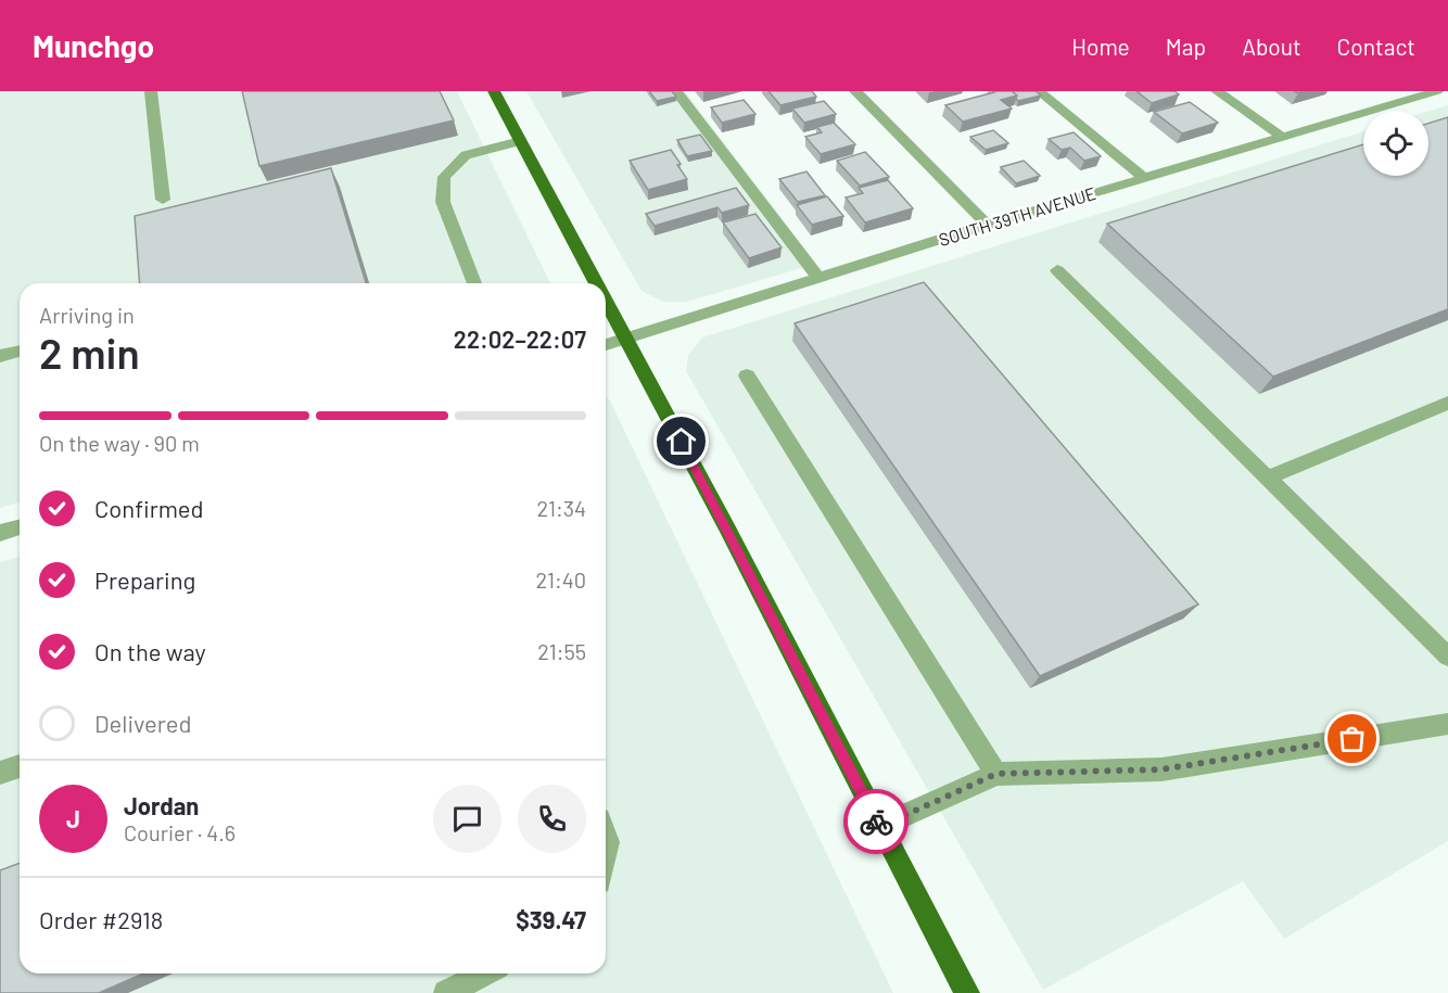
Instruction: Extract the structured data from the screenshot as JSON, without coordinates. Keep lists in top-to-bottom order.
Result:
{
  "streets": {
    "street": ["SOUTH 39TH AVENUE"]
  },
  "page": {
    "header": "Munchgo",
    "nav": [
      "Home",
      "Map",
      "About",
      "Contact"
    ],
    "heading": ["2 min", "Arriving in", "22:02–22:07"],
    "panel": [
      "Jordan",
      "Courier · 4.6",
      "Order #2918",
      "$39.47"
    ],
    "bar": "On the way · 90 m",
    "list": [
      ["Confirmed", "21:34"],
      ["Preparing", "21:40"],
      ["On the way", "21:55"],
      "Delivered"
    ],
    "round": "J"
  }
}
